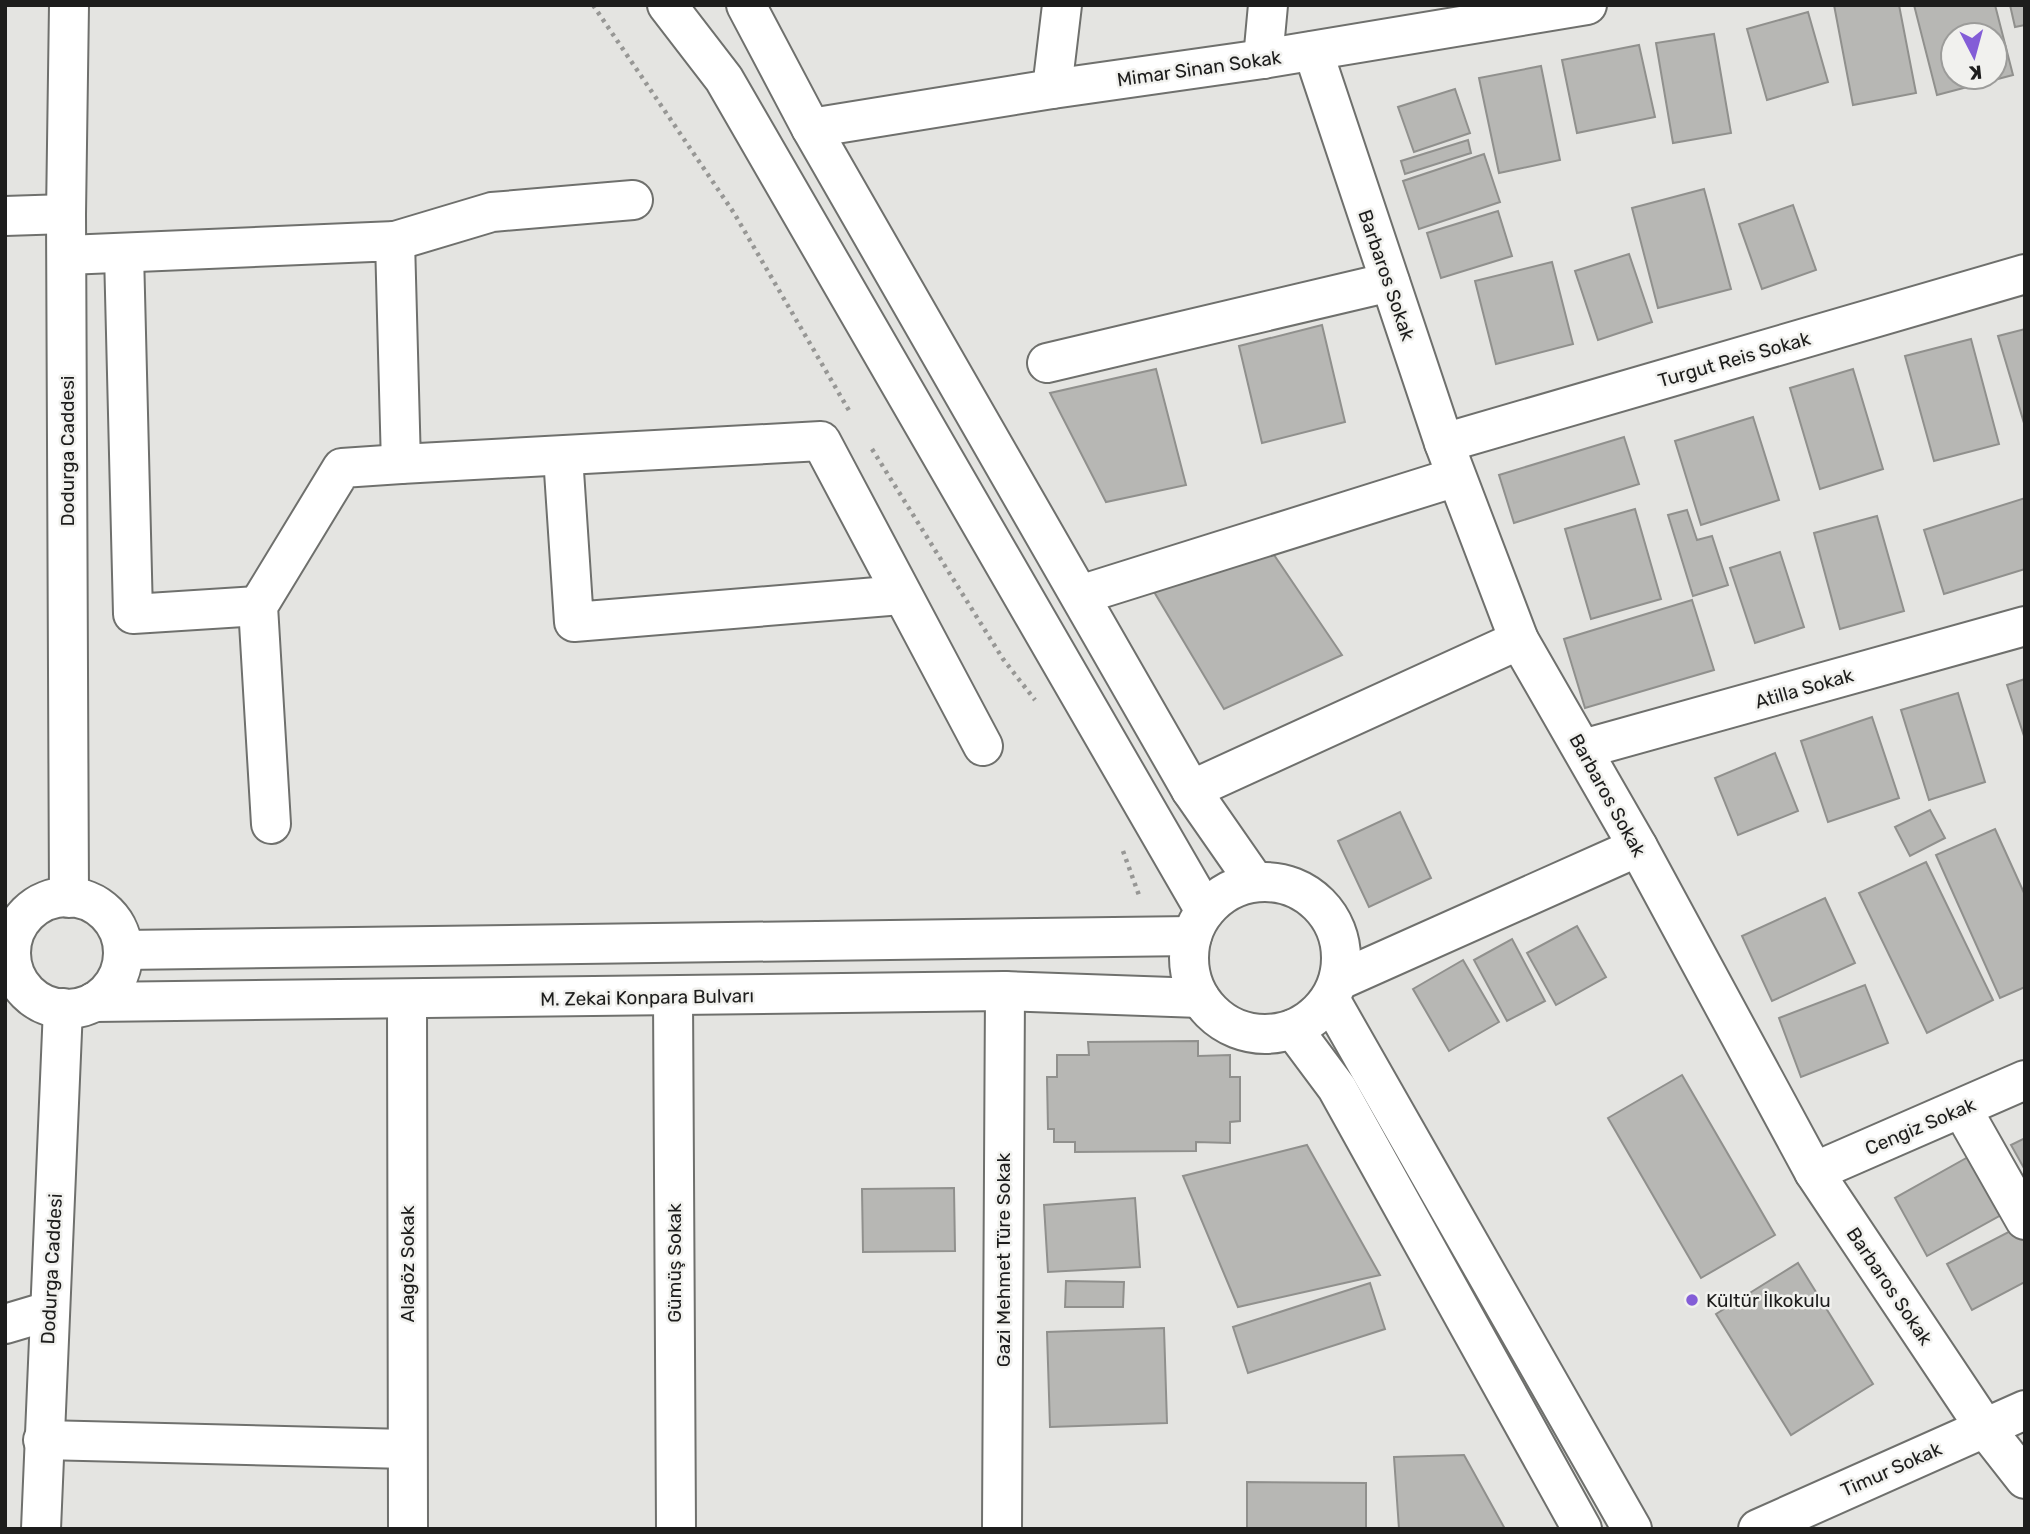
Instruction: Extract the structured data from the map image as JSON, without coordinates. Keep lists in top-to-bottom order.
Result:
{
  "streets": {
    "street": [
      "Mimar Sinan Sokak",
      "Barbaros Sokak",
      "Turgut Reis Sokak",
      "Dodurga Caddesi",
      "Atilla Sokak",
      "M. Zekai Konpara Bulvarı",
      "Cengiz Sokak",
      "Gazi Mehmet Türe Sokak",
      "Gümüş Sokak",
      "Alagöz Sokak",
      "Timur Sokak"
    ]
  },
  "crossings": [
    ["Mimar Sinan Sokak", "Barbaros Sokak"],
    ["Barbaros Sokak", "Turgut Reis Sokak"],
    ["Barbaros Sokak", "Atilla Sokak"],
    ["Barbaros Sokak", "Cengiz Sokak"],
    ["Barbaros Sokak", "Timur Sokak"],
    ["Dodurga Caddesi", "M. Zekai Konpara Bulvarı"],
    ["M. Zekai Konpara Bulvarı", "Gazi Mehmet Türe Sokak"],
    ["M. Zekai Konpara Bulvarı", "Gümüş Sokak"],
    ["M. Zekai Konpara Bulvarı", "Alagöz Sokak"]
  ],
  "places": ["Kültür İlkokulu"],
  "north": "bottom"
}
